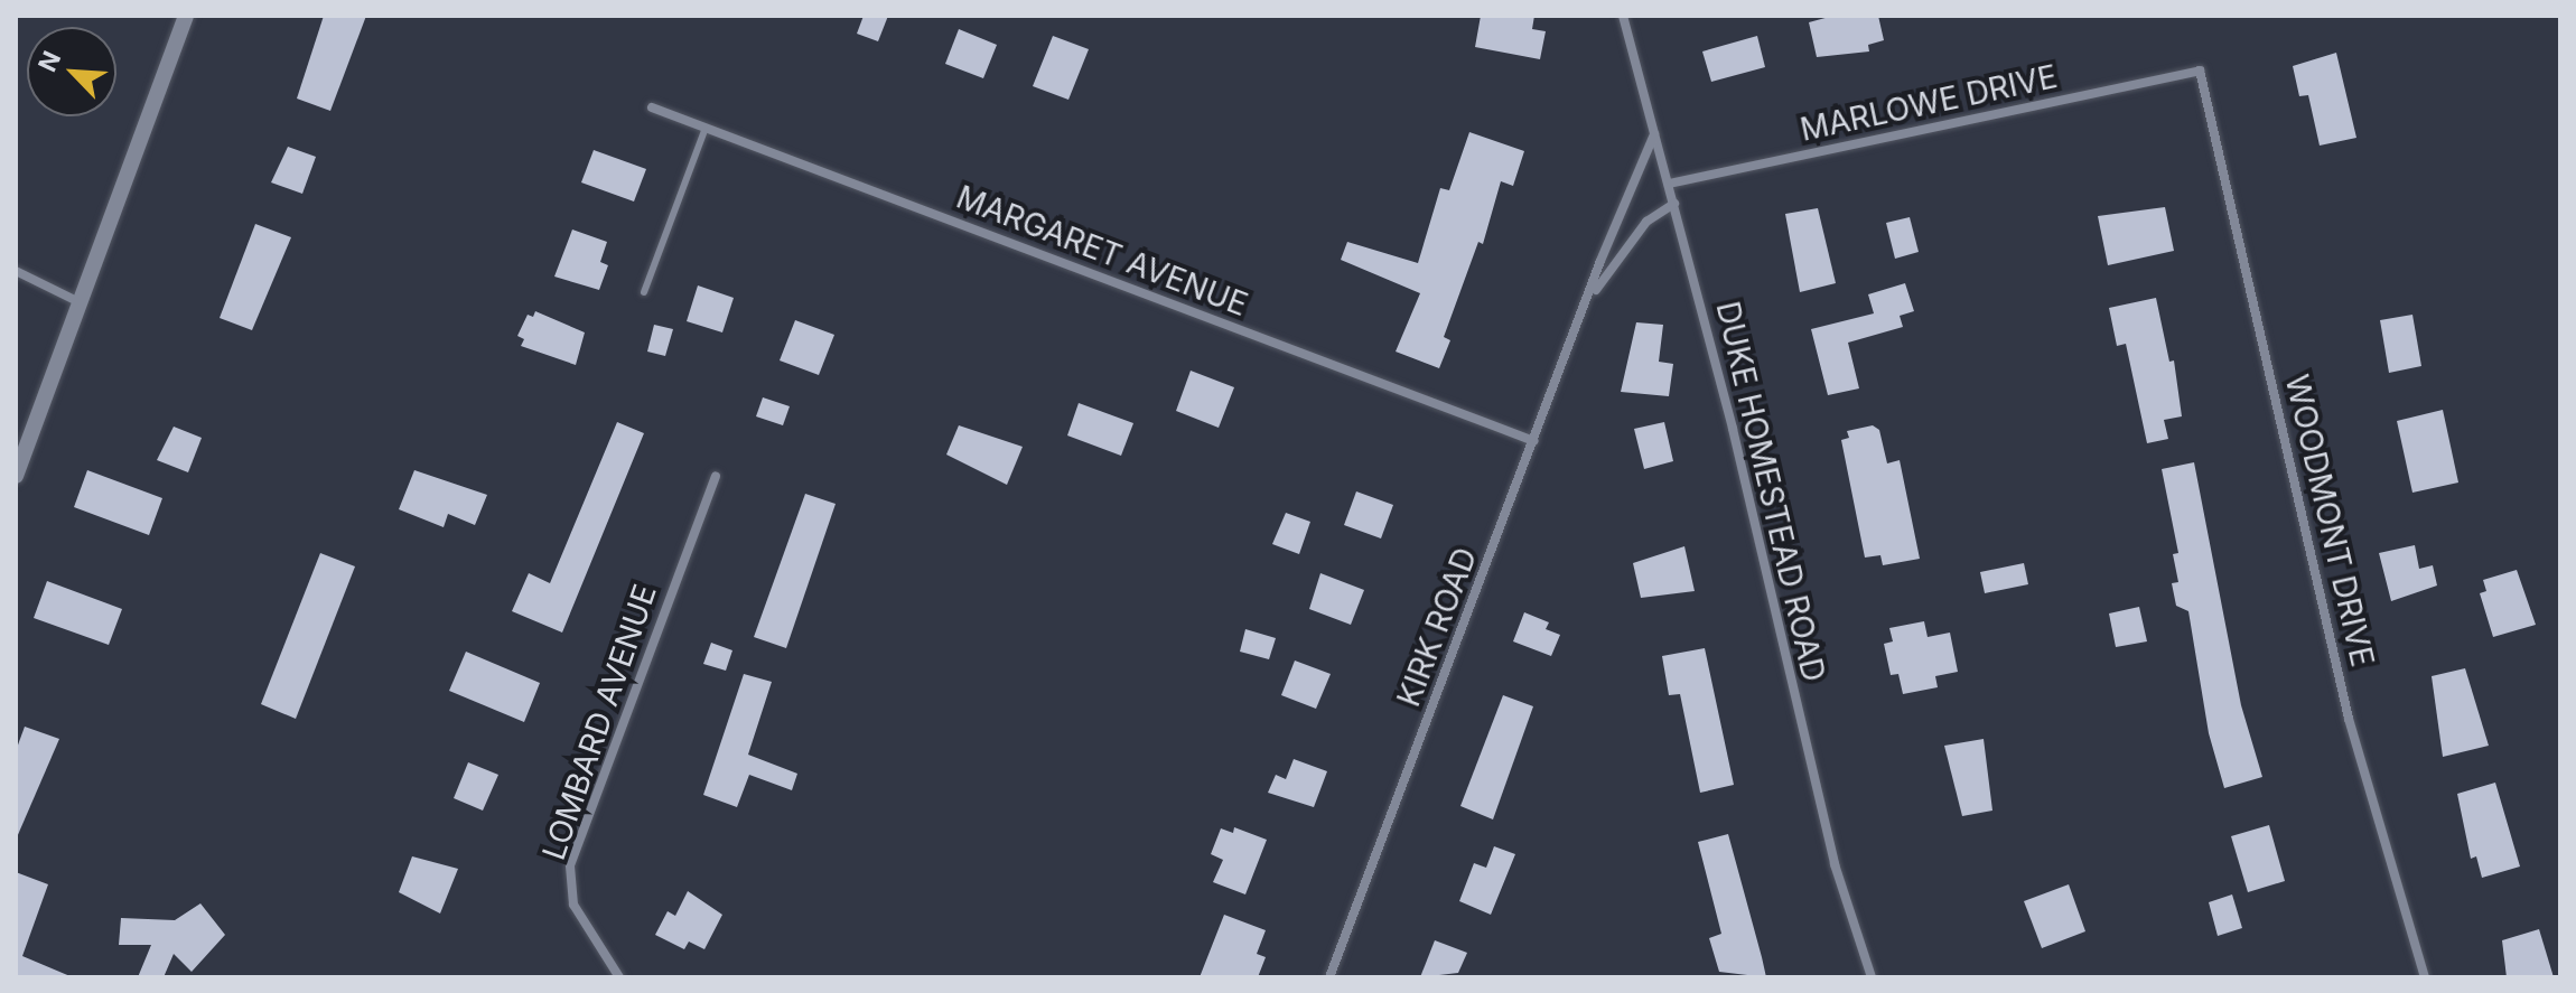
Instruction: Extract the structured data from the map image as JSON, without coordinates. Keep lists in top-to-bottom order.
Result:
{
  "streets": {
    "street": [
      "MARLOWE DRIVE",
      "MARGARET AVENUE",
      "DUKE HOMESTEAD ROAD",
      "WOODMONT DRIVE",
      "KIRK ROAD",
      "LOMBARD AVENUE"
    ]
  },
  "crossings": [
    ["MARLOWE DRIVE", "DUKE HOMESTEAD ROAD"],
    ["MARLOWE DRIVE", "WOODMONT DRIVE"],
    ["MARGARET AVENUE", "KIRK ROAD"],
    ["DUKE HOMESTEAD ROAD", "KIRK ROAD"]
  ],
  "north": "top left"
}
